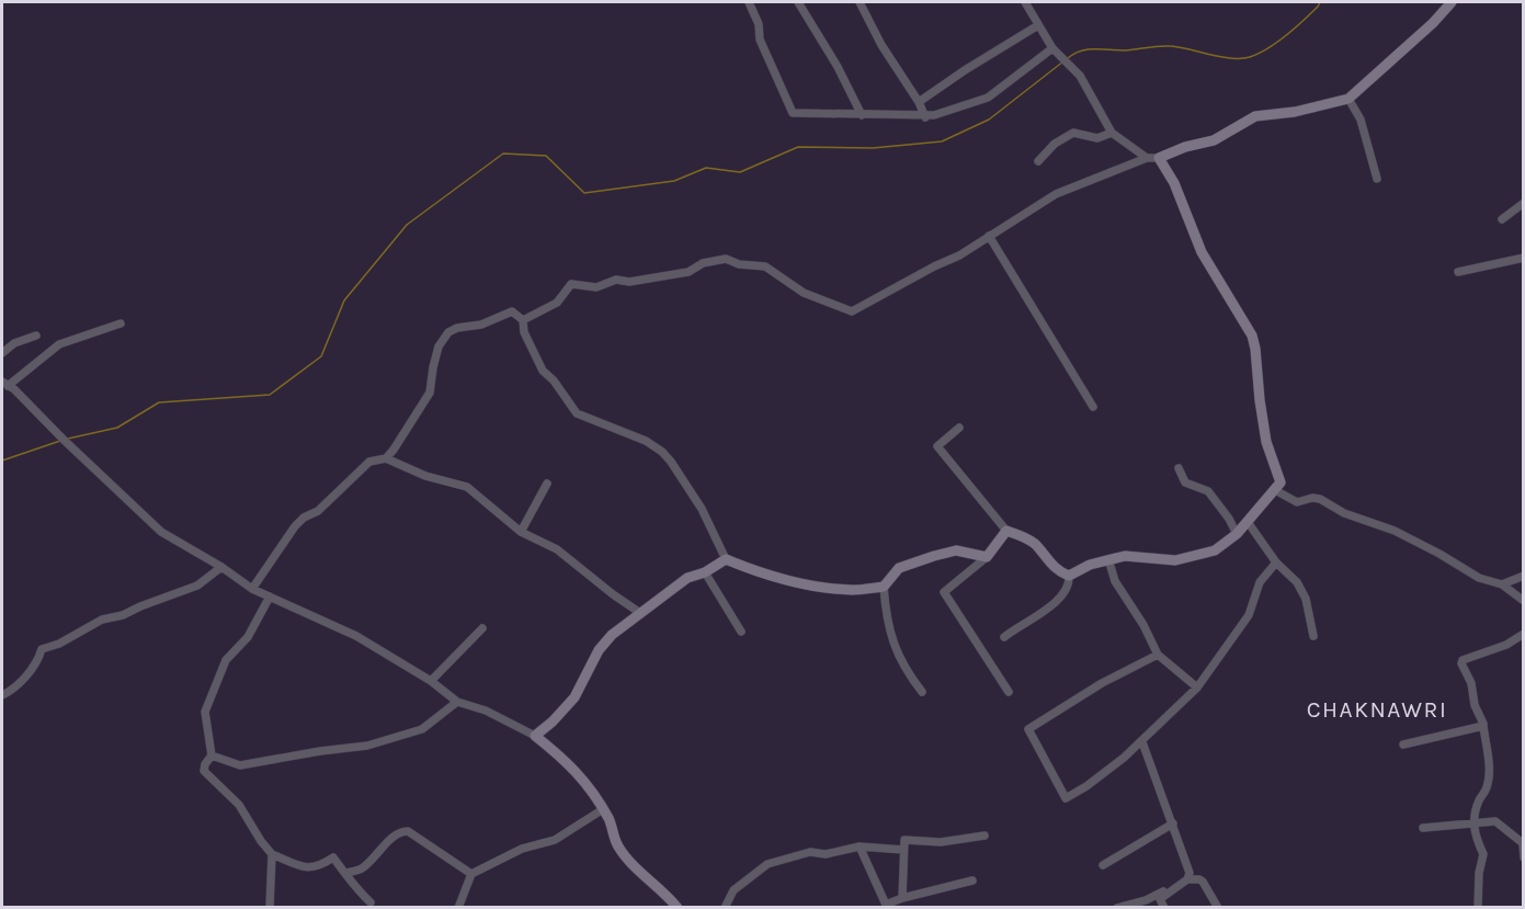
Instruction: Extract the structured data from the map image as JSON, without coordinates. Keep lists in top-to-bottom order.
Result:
{
  "districts": ["CHAKNAWRI"]
}
